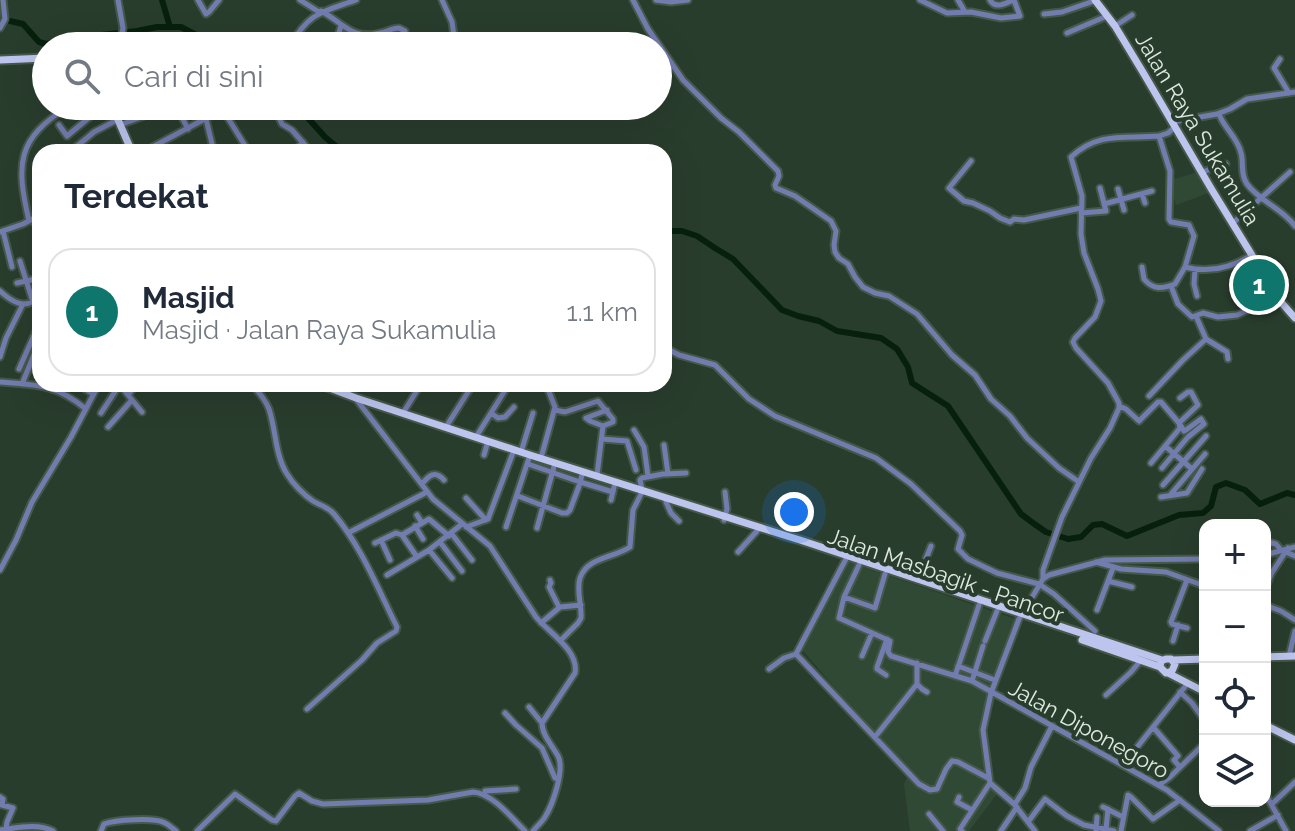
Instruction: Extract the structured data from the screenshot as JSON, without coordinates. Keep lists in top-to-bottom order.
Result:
{
  "streets": {
    "main road": ["Jalan Raya Sukamulia", "Jalan Masbagik - Pancor"],
    "street": ["Jalan Diponegoro"]
  },
  "page": {
    "search": "Cari di sini",
    "heading": "Terdekat",
    "list": [
      {
        "mark": "1",
        "name": "Masjid",
        "note": "Masjid · Jalan Raya Sukamulia",
        "value": "1.1 km"
      }
    ],
    "pins": "1",
    "map_buttons": ["+", "−"]
  }
}
